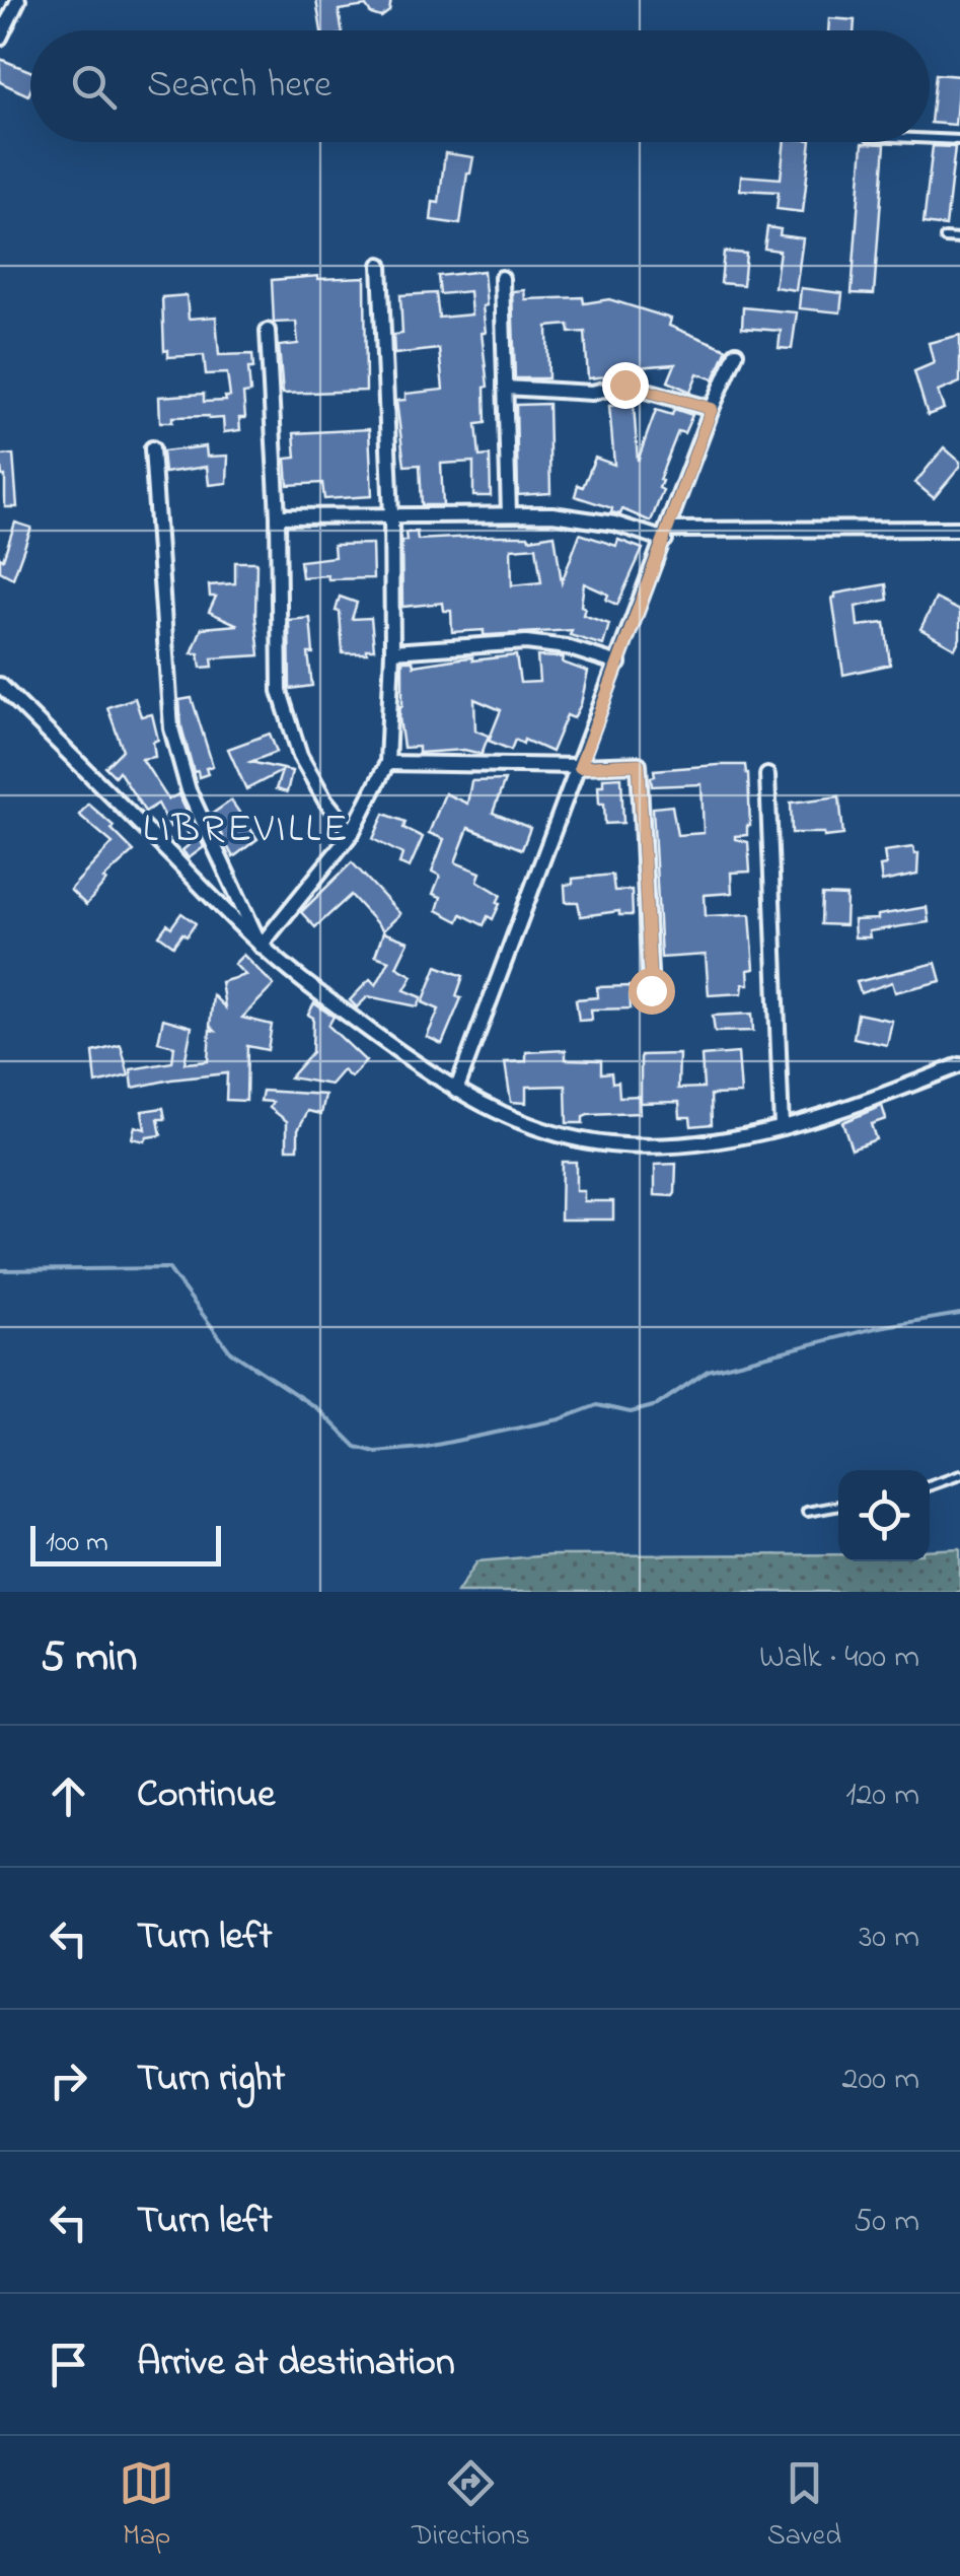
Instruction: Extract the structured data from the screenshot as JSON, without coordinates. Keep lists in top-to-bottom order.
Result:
{
  "districts": ["LIBREVILLE"],
  "scale_bar": "100 m",
  "page": {
    "search": "Search here",
    "scale": "100 m",
    "heading": ["5 min", "Walk · 400 m"],
    "list": [
      ["Continue", "120 m"],
      ["Turn left", "30 m"],
      ["Turn right", "200 m"],
      ["Turn left", "50 m"],
      "Arrive at destination"
    ],
    "nav": ["Map", "Directions", "Saved"]
  }
}
